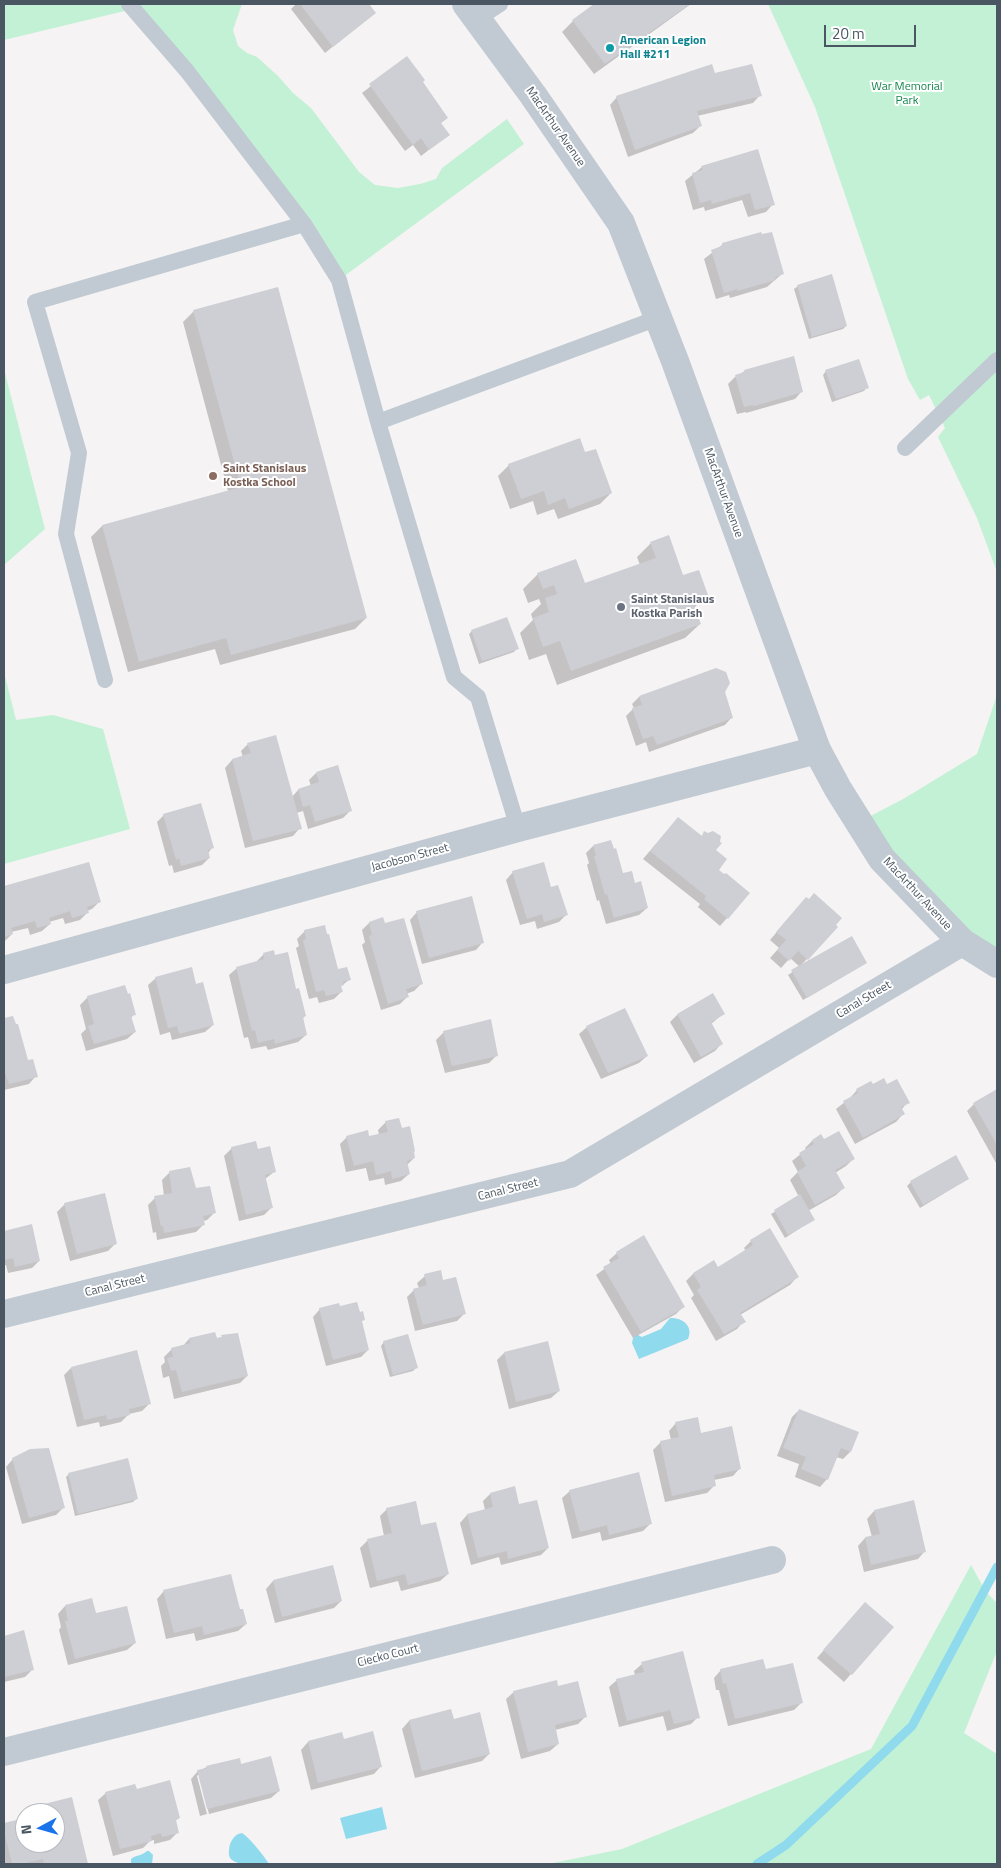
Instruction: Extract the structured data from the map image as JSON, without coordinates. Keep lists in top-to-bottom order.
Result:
{
  "streets": {
    "street": [
      "MacArthur Avenue",
      "Jacobson Street",
      "Canal Street",
      "Ciecko Court"
    ]
  },
  "crossings": [
    ["MacArthur Avenue", "Jacobson Street"],
    ["MacArthur Avenue", "Canal Street"]
  ],
  "parks": ["War Memorial Park"],
  "places": ["American Legion Hall #211", "Saint Stanislaus Kostka School", "Saint Stanislaus Kostka Parish"],
  "scale_bar": "20 m",
  "north": "left"
}
